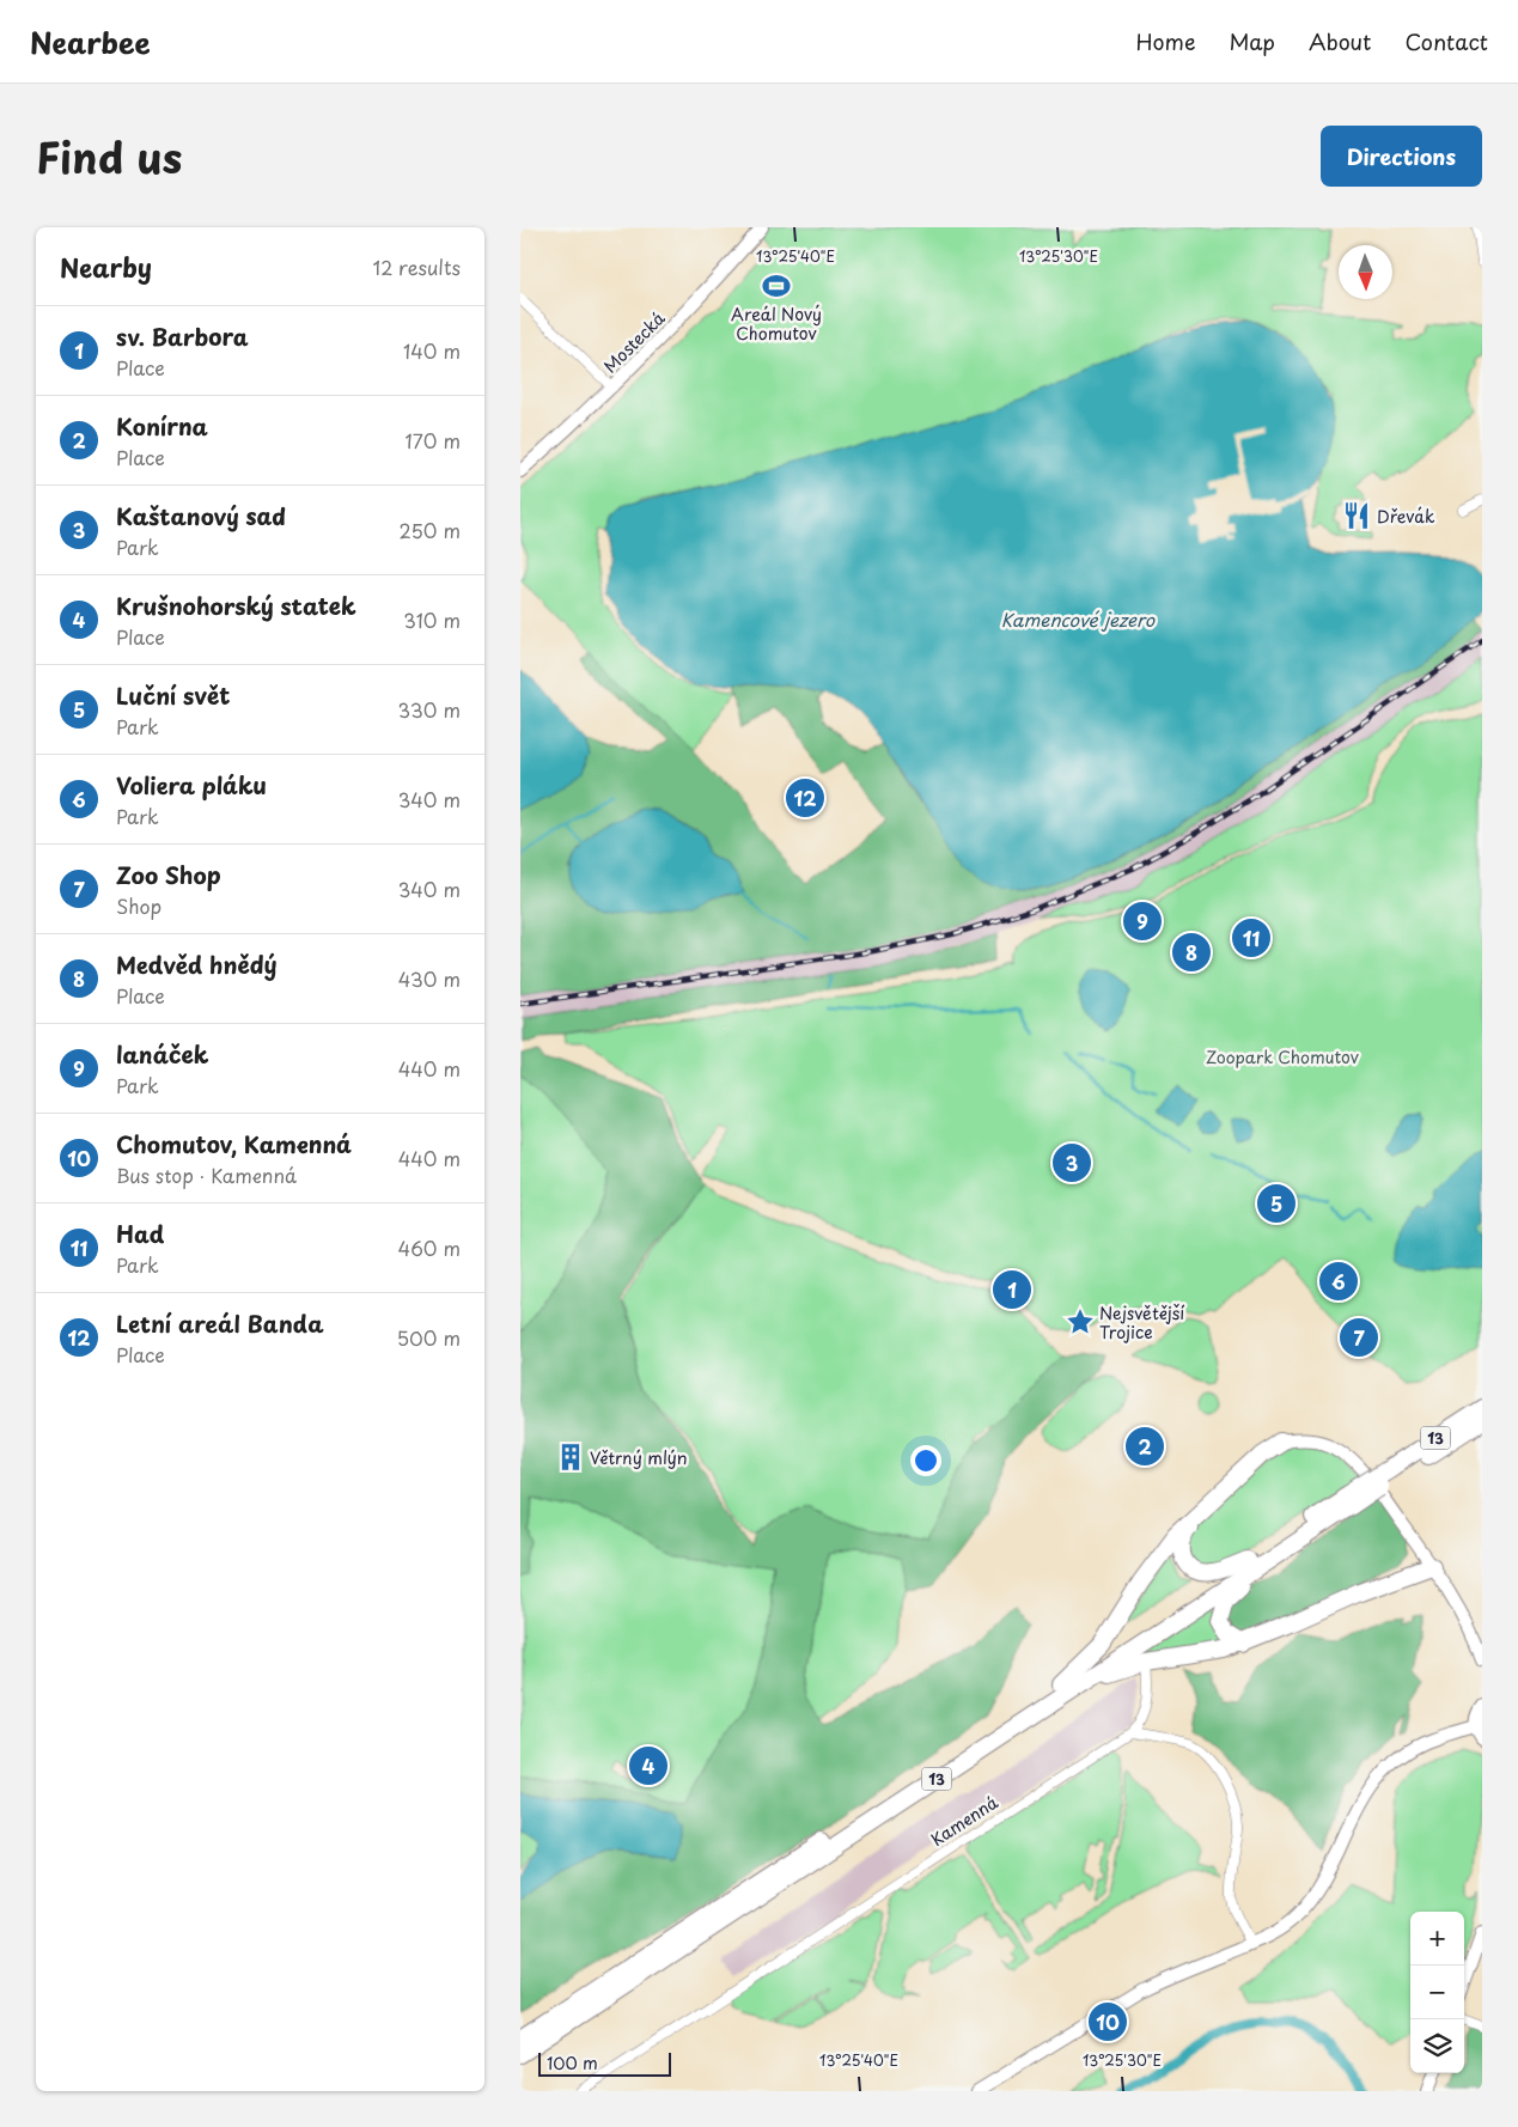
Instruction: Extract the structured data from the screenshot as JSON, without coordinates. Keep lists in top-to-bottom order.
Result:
{
  "streets": {
    "highway": ["13"],
    "street": ["Mostecká", "Kamenná"]
  },
  "water": ["Kamencové jezero"],
  "parks": ["Zoopark Chomutov"],
  "places": {
    "sports": ["Areál Nový Chomutov"],
    "restaurant": ["Dřevák"],
    "place": ["Nejsvětější Trojice"],
    "building": ["Větrný mlýn"]
  },
  "scale_bar": "100 m",
  "north": "bottom",
  "page": {
    "header": "Nearbee",
    "nav": [
      "Home",
      "Map",
      "About",
      "Contact"
    ],
    "title": "Find us",
    "buttons": "Directions",
    "heading": ["Nearby", "12 results"],
    "list": [
      {
        "mark": "1",
        "name": "sv. Barbora",
        "note": "Place",
        "value": "140 m"
      },
      {
        "mark": "2",
        "name": "Konírna",
        "note": "Place",
        "value": "170 m"
      },
      {
        "mark": "3",
        "name": "Kaštanový sad",
        "note": "Park",
        "value": "250 m"
      },
      {
        "mark": "4",
        "name": "Krušnohorský statek",
        "note": "Place",
        "value": "310 m"
      },
      {
        "mark": "5",
        "name": "Luční svět",
        "note": "Park",
        "value": "330 m"
      },
      {
        "mark": "6",
        "name": "Voliera pláku",
        "note": "Park",
        "value": "340 m"
      },
      {
        "mark": "7",
        "name": "Zoo Shop",
        "note": "Shop",
        "value": "340 m"
      },
      {
        "mark": "8",
        "name": "Medvěd hnědý",
        "note": "Place",
        "value": "430 m"
      },
      {
        "mark": "9",
        "name": "lanáček",
        "note": "Park",
        "value": "440 m"
      },
      {
        "mark": "10",
        "name": "Chomutov, Kamenná",
        "note": "Bus stop · Kamenná",
        "value": "440 m"
      },
      {
        "mark": "11",
        "name": "Had",
        "note": "Park",
        "value": "460 m"
      },
      {
        "mark": "12",
        "name": "Letní areál Banda",
        "note": "Place",
        "value": "500 m"
      }
    ],
    "pins": [
      "12",
      "9",
      "11",
      "8",
      "3",
      "5",
      "6",
      "1",
      "7",
      "2",
      "4",
      "10"
    ],
    "map_buttons": ["+", "−"],
    "scale": "100 m"
  },
  "coordinates": ["13°25'40\"E", "13°25'30\"E"]
}
